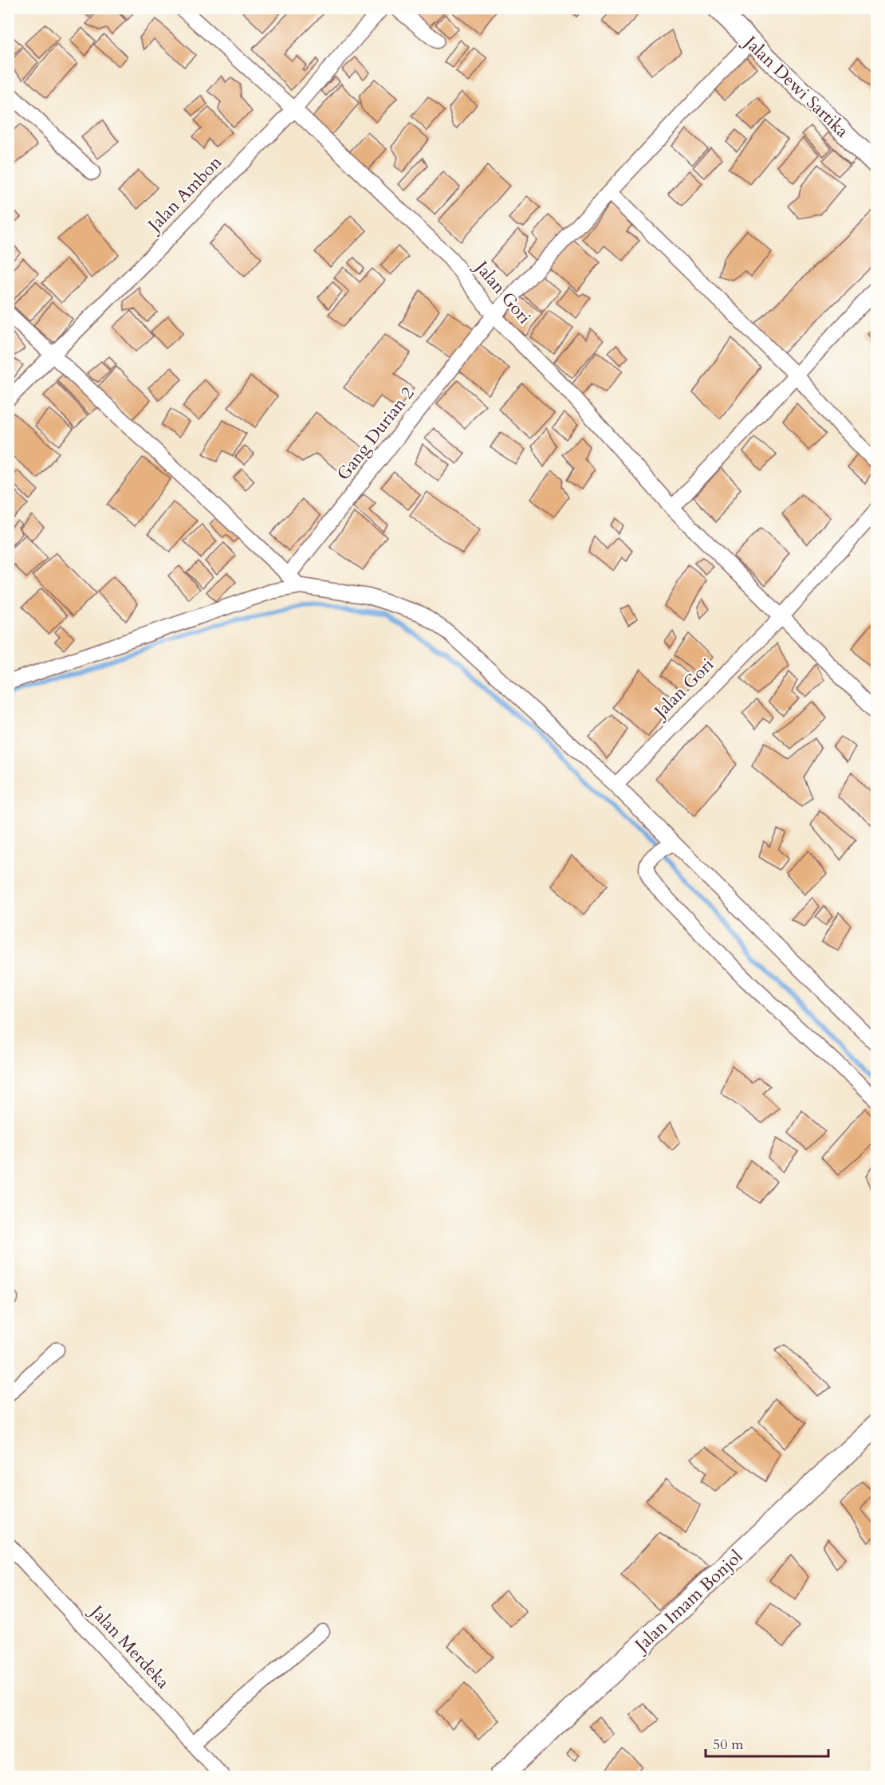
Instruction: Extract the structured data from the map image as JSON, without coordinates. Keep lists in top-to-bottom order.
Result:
{
  "streets": {
    "main road": ["Jalan Dewi Sartika", "Jalan Imam Bonjol"],
    "street": [
      "Jalan Ambon",
      "Jalan Gori",
      "Gang Durian 2",
      "Jalan Merdeka"
    ]
  },
  "crossings": [
    ["Jalan Dewi Sartika", "Gang Durian 2"],
    ["Jalan Ambon", "Jalan Gori"],
    ["Jalan Gori", "Gang Durian 2"]
  ],
  "scale_bar": "50 m"
}
